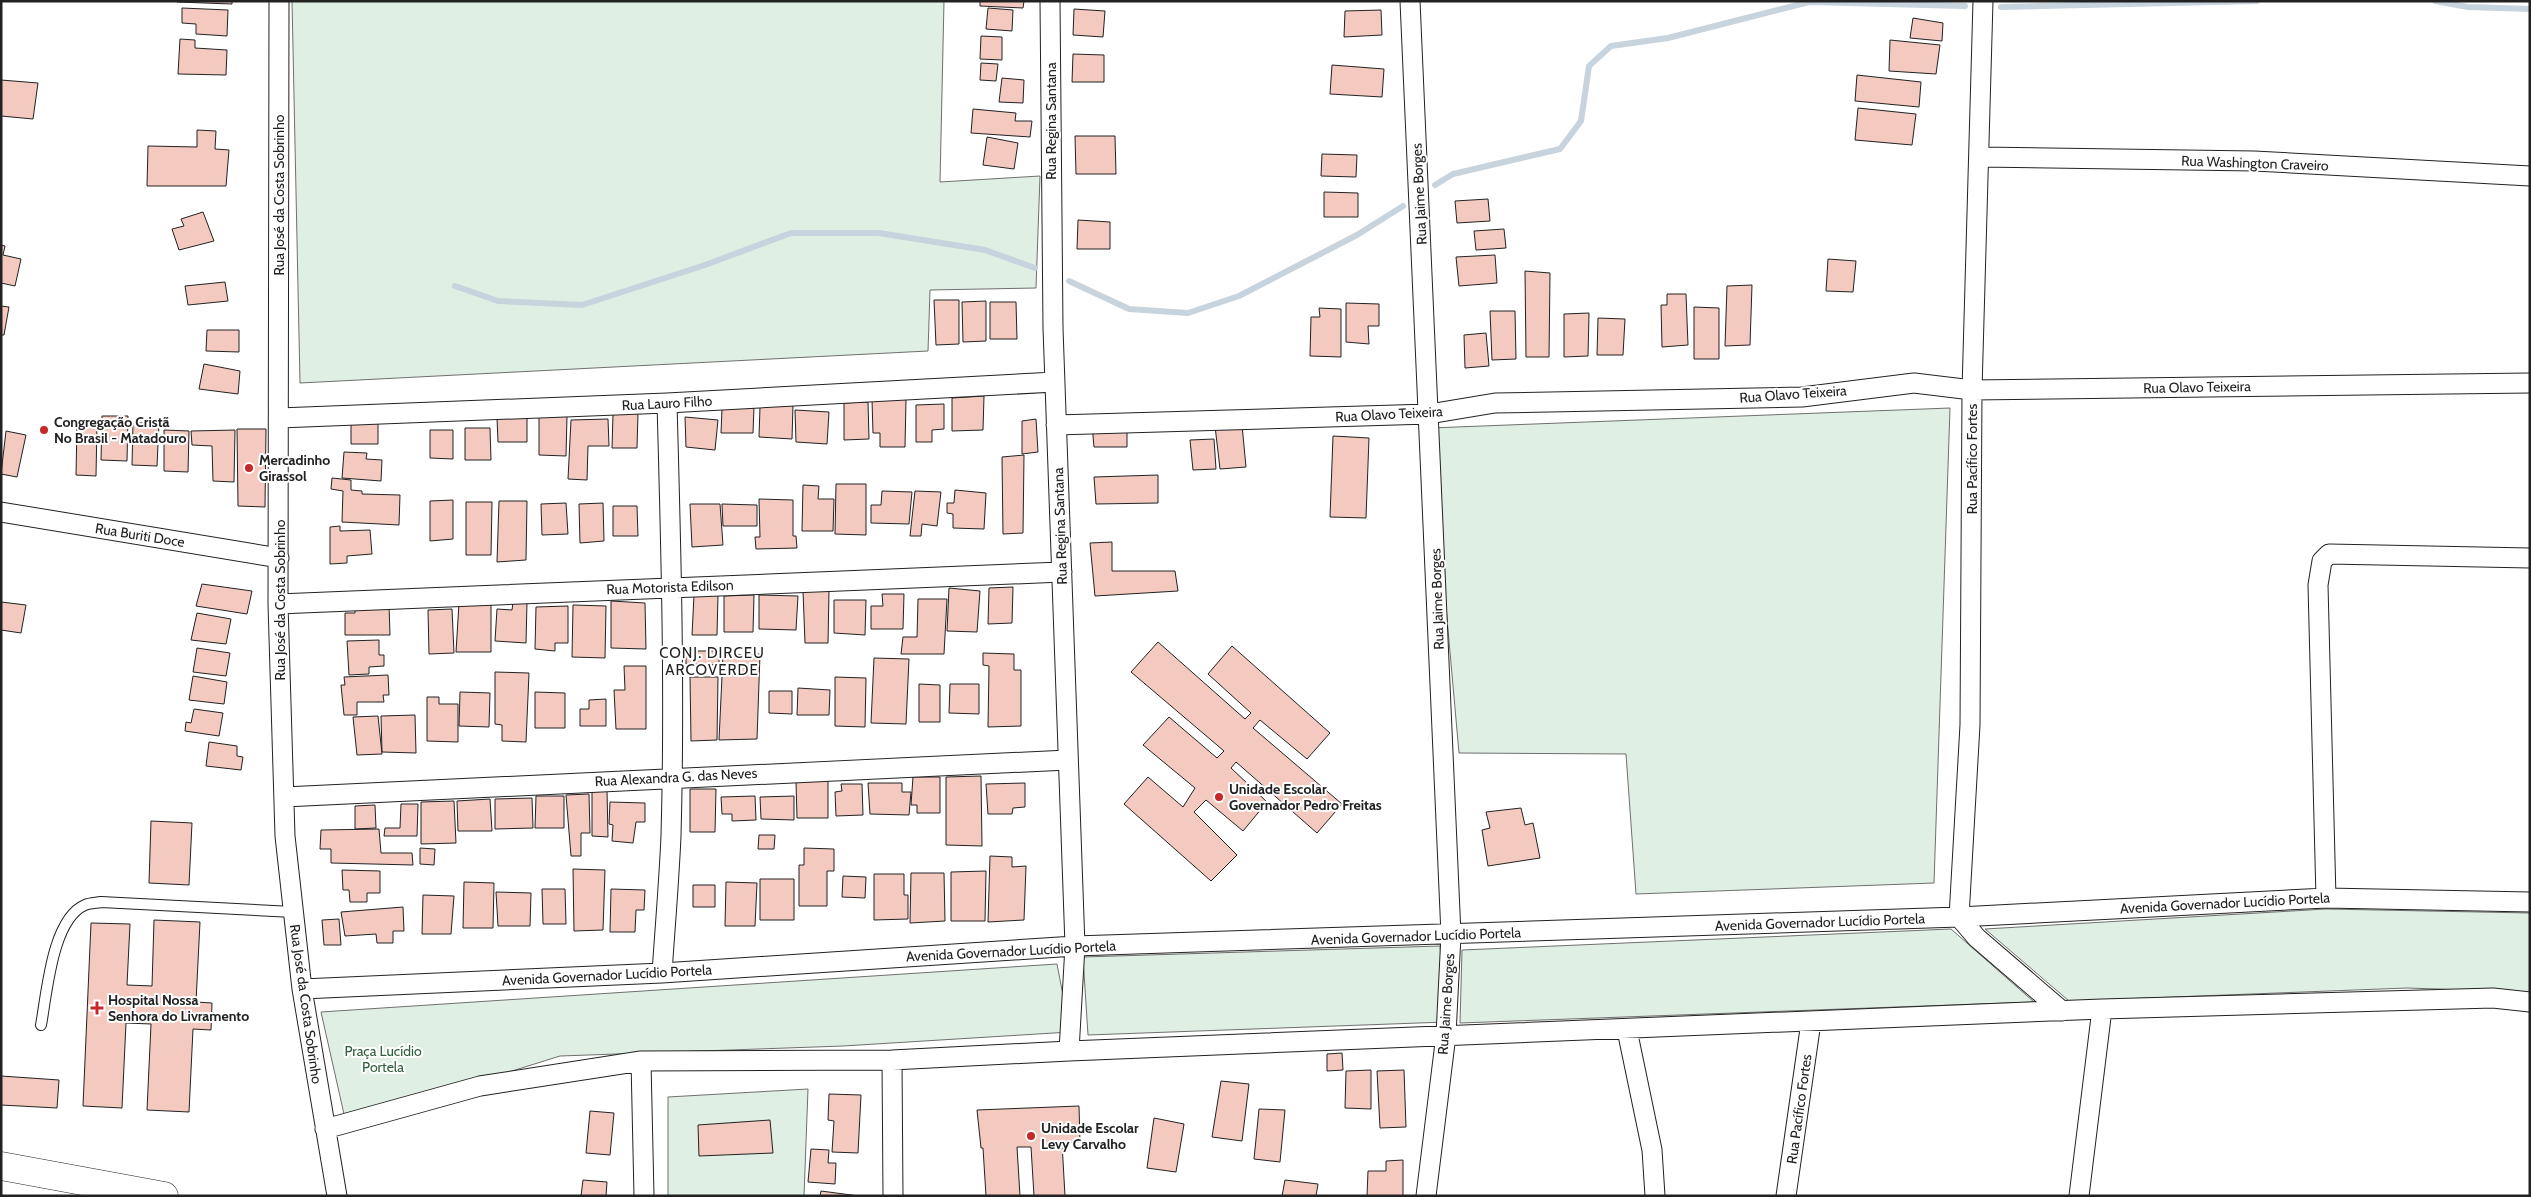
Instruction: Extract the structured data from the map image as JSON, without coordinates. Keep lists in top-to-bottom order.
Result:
{
  "streets": {
    "street": [
      "Rua Regina Santana",
      "Rua Washington Craveiro",
      "Rua Jaime Borges",
      "Rua José da Costa Sobrinho",
      "Rua Olavo Teixeira",
      "Rua Lauro Filho",
      "Rua Pacífico Fortes",
      "Rua Buriti Doce",
      "Rua Motorista Edilson",
      "Rua Alexandra G. das Neves",
      "Avenida Governador Lucídio Portela"
    ]
  },
  "crossings": [
    ["Rua Regina Santana", "Rua Olavo Teixeira"],
    ["Rua Regina Santana", "Rua Lauro Filho"],
    ["Rua Regina Santana", "Rua Motorista Edilson"],
    ["Rua Regina Santana", "Rua Alexandra G. das Neves"],
    ["Rua Regina Santana", "Avenida Governador Lucídio Portela"],
    ["Rua Washington Craveiro", "Rua Pacífico Fortes"],
    ["Rua Jaime Borges", "Rua Olavo Teixeira"],
    ["Rua Jaime Borges", "Avenida Governador Lucídio Portela"],
    ["Rua José da Costa Sobrinho", "Rua Lauro Filho"],
    ["Rua José da Costa Sobrinho", "Rua Buriti Doce"],
    ["Rua José da Costa Sobrinho", "Rua Motorista Edilson"],
    ["Rua José da Costa Sobrinho", "Rua Alexandra G. das Neves"],
    ["Rua José da Costa Sobrinho", "Avenida Governador Lucídio Portela"],
    ["Rua Olavo Teixeira", "Rua Pacífico Fortes"],
    ["Rua Pacífico Fortes", "Avenida Governador Lucídio Portela"]
  ],
  "districts": ["CONJ. DIRCEU ARCOVERDE"],
  "parks": ["Praça Lucídio Portela"],
  "places": {
    "other": [
      "Congregação Cristã No Brasil - Matadouro",
      "Mercadinho Girassol",
      "Unidade Escolar Governador Pedro Freitas",
      "Unidade Escolar Levy Carvalho"
    ],
    "health": ["Hospital Nossa Senhora do Livramento"]
  }
}
